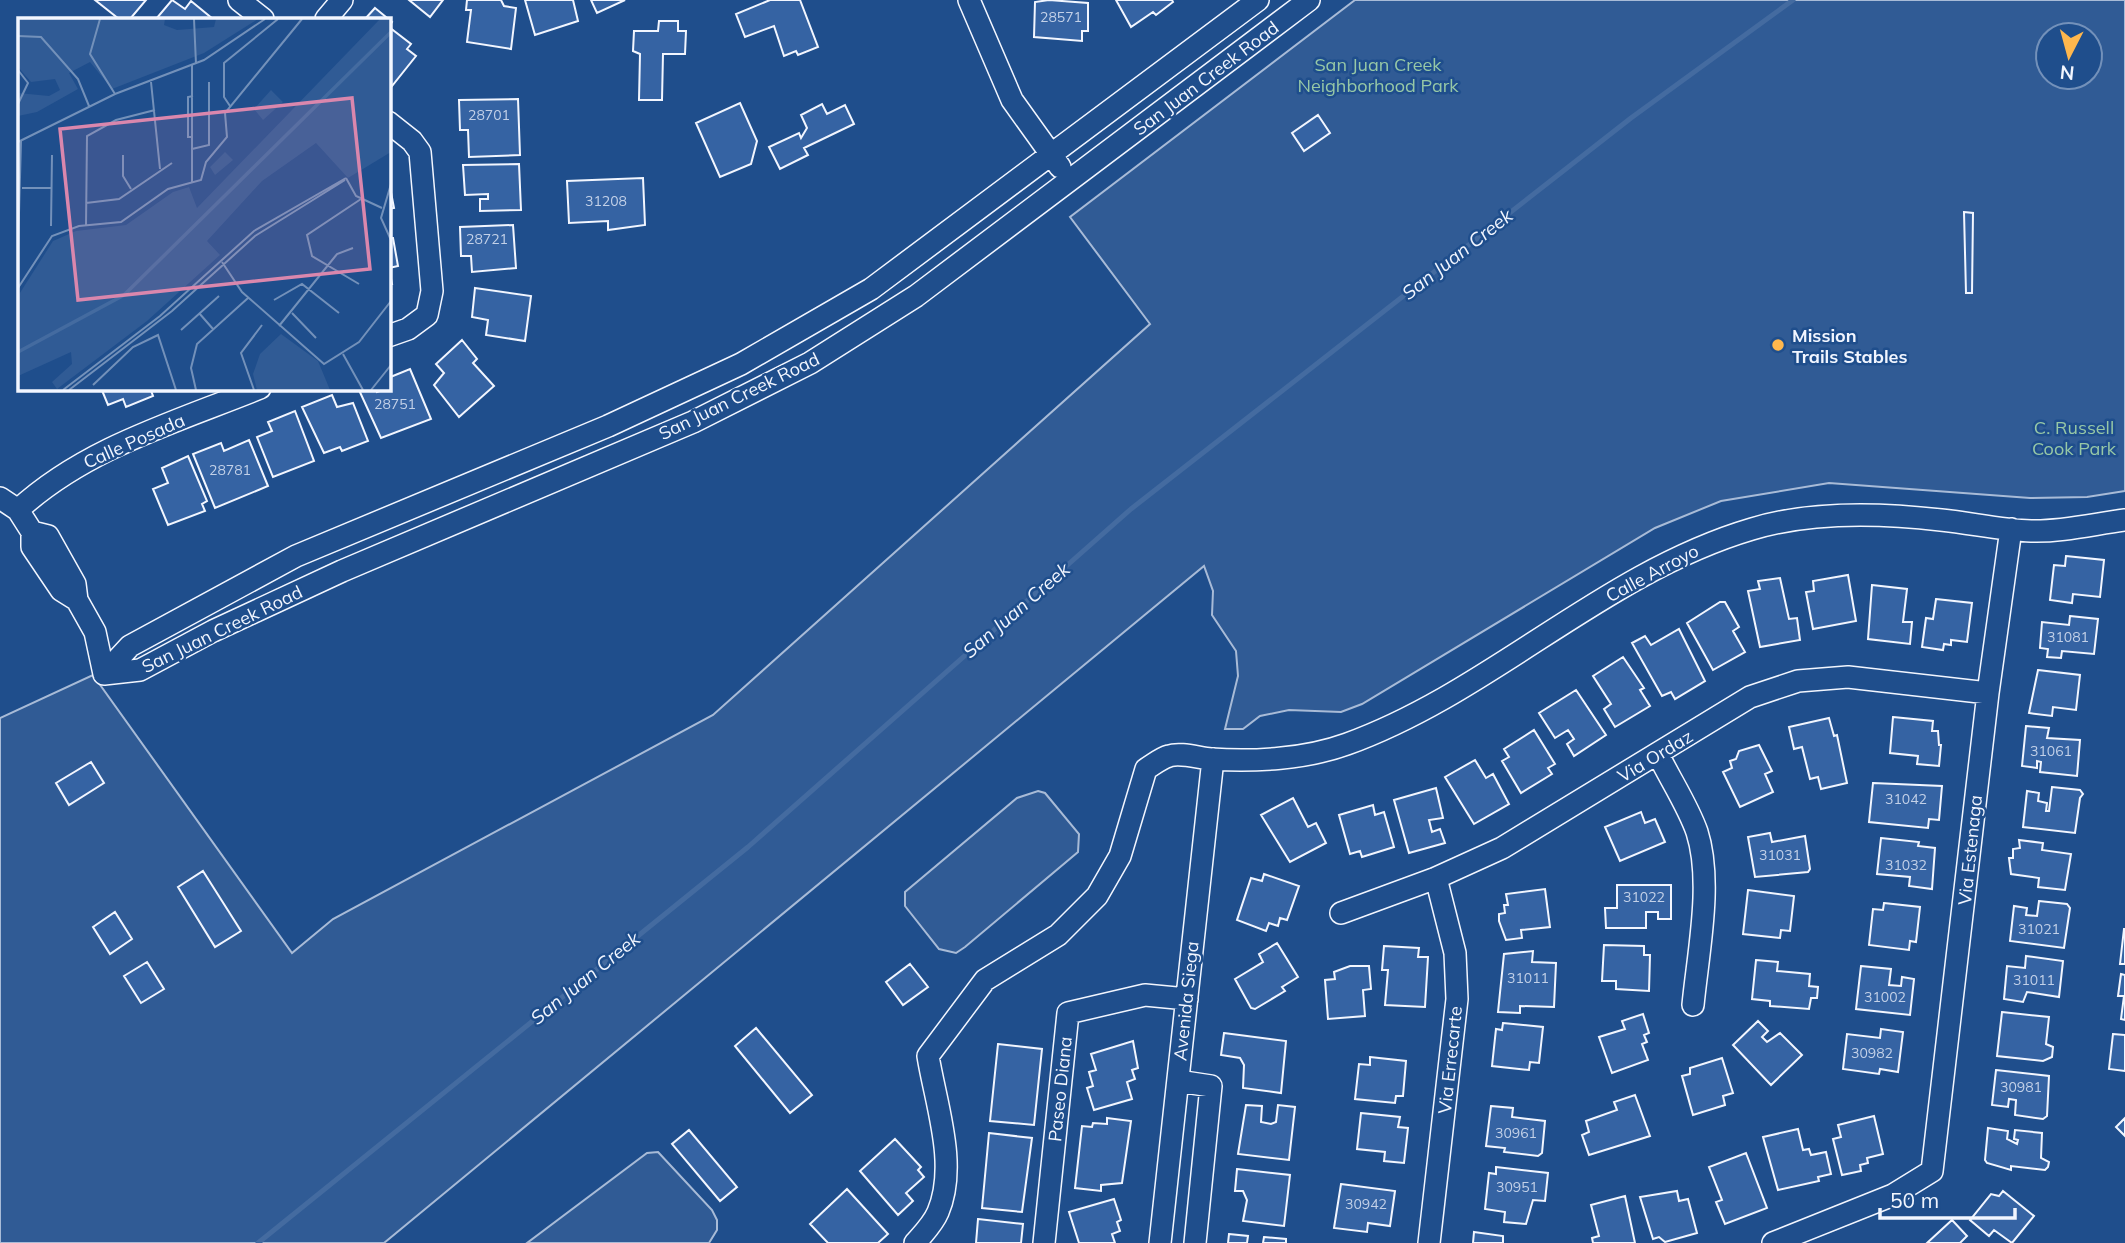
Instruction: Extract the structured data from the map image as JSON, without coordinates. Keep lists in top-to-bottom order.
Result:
{
  "streets": {
    "street": [
      "San Juan Creek Road",
      "Calle Posada",
      "Calle Arroyo",
      "Via Ordaz",
      "Via Estenaga",
      "Avenida Siega",
      "Via Errecarte",
      "Paseo Diana"
    ]
  },
  "crossings": [
    ["Calle Arroyo", "Via Estenaga"],
    ["Calle Arroyo", "Avenida Siega"],
    ["Via Ordaz", "Via Estenaga"],
    ["Via Ordaz", "Via Errecarte"],
    ["Avenida Siega", "Paseo Diana"]
  ],
  "water": ["San Juan Creek"],
  "parks": ["San Juan Creek Neighborhood Park", "C. Russell Cook Park"],
  "places": ["Mission Trails Stables"],
  "house_numbers": [
    "28571",
    "28701",
    "31208",
    "28721",
    "28751",
    "28781",
    "31081",
    "31061",
    "31042",
    "31031",
    "31032",
    "31022",
    "31021",
    "31011",
    "31011",
    "31002",
    "30982",
    "30981",
    "30961",
    "30951",
    "30942"
  ],
  "scale_bar": "50 m",
  "north": "bottom"
}
